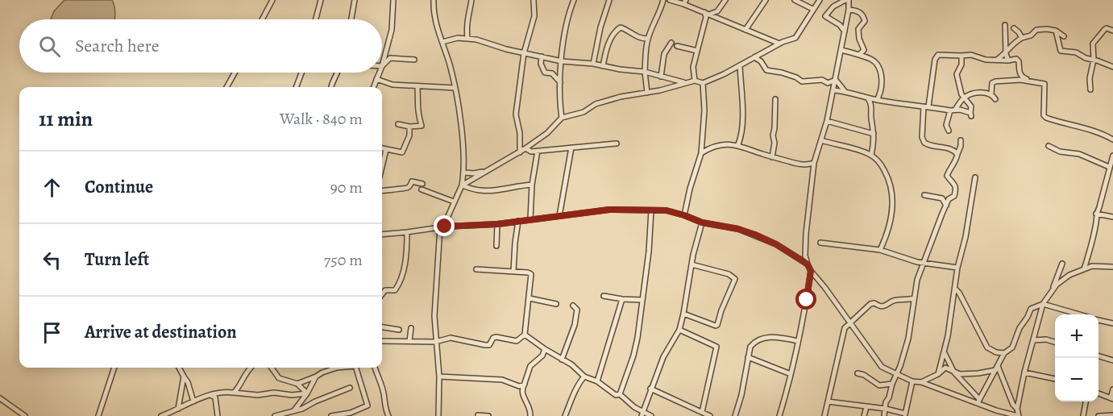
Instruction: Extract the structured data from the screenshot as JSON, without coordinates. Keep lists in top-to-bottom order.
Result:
{
  "page": {
    "search": "Search here",
    "heading": ["11 min", "Walk · 840 m"],
    "list": [
      ["Continue", "90 m"],
      ["Turn left", "750 m"],
      "Arrive at destination"
    ],
    "map_buttons": ["+", "−"]
  }
}
